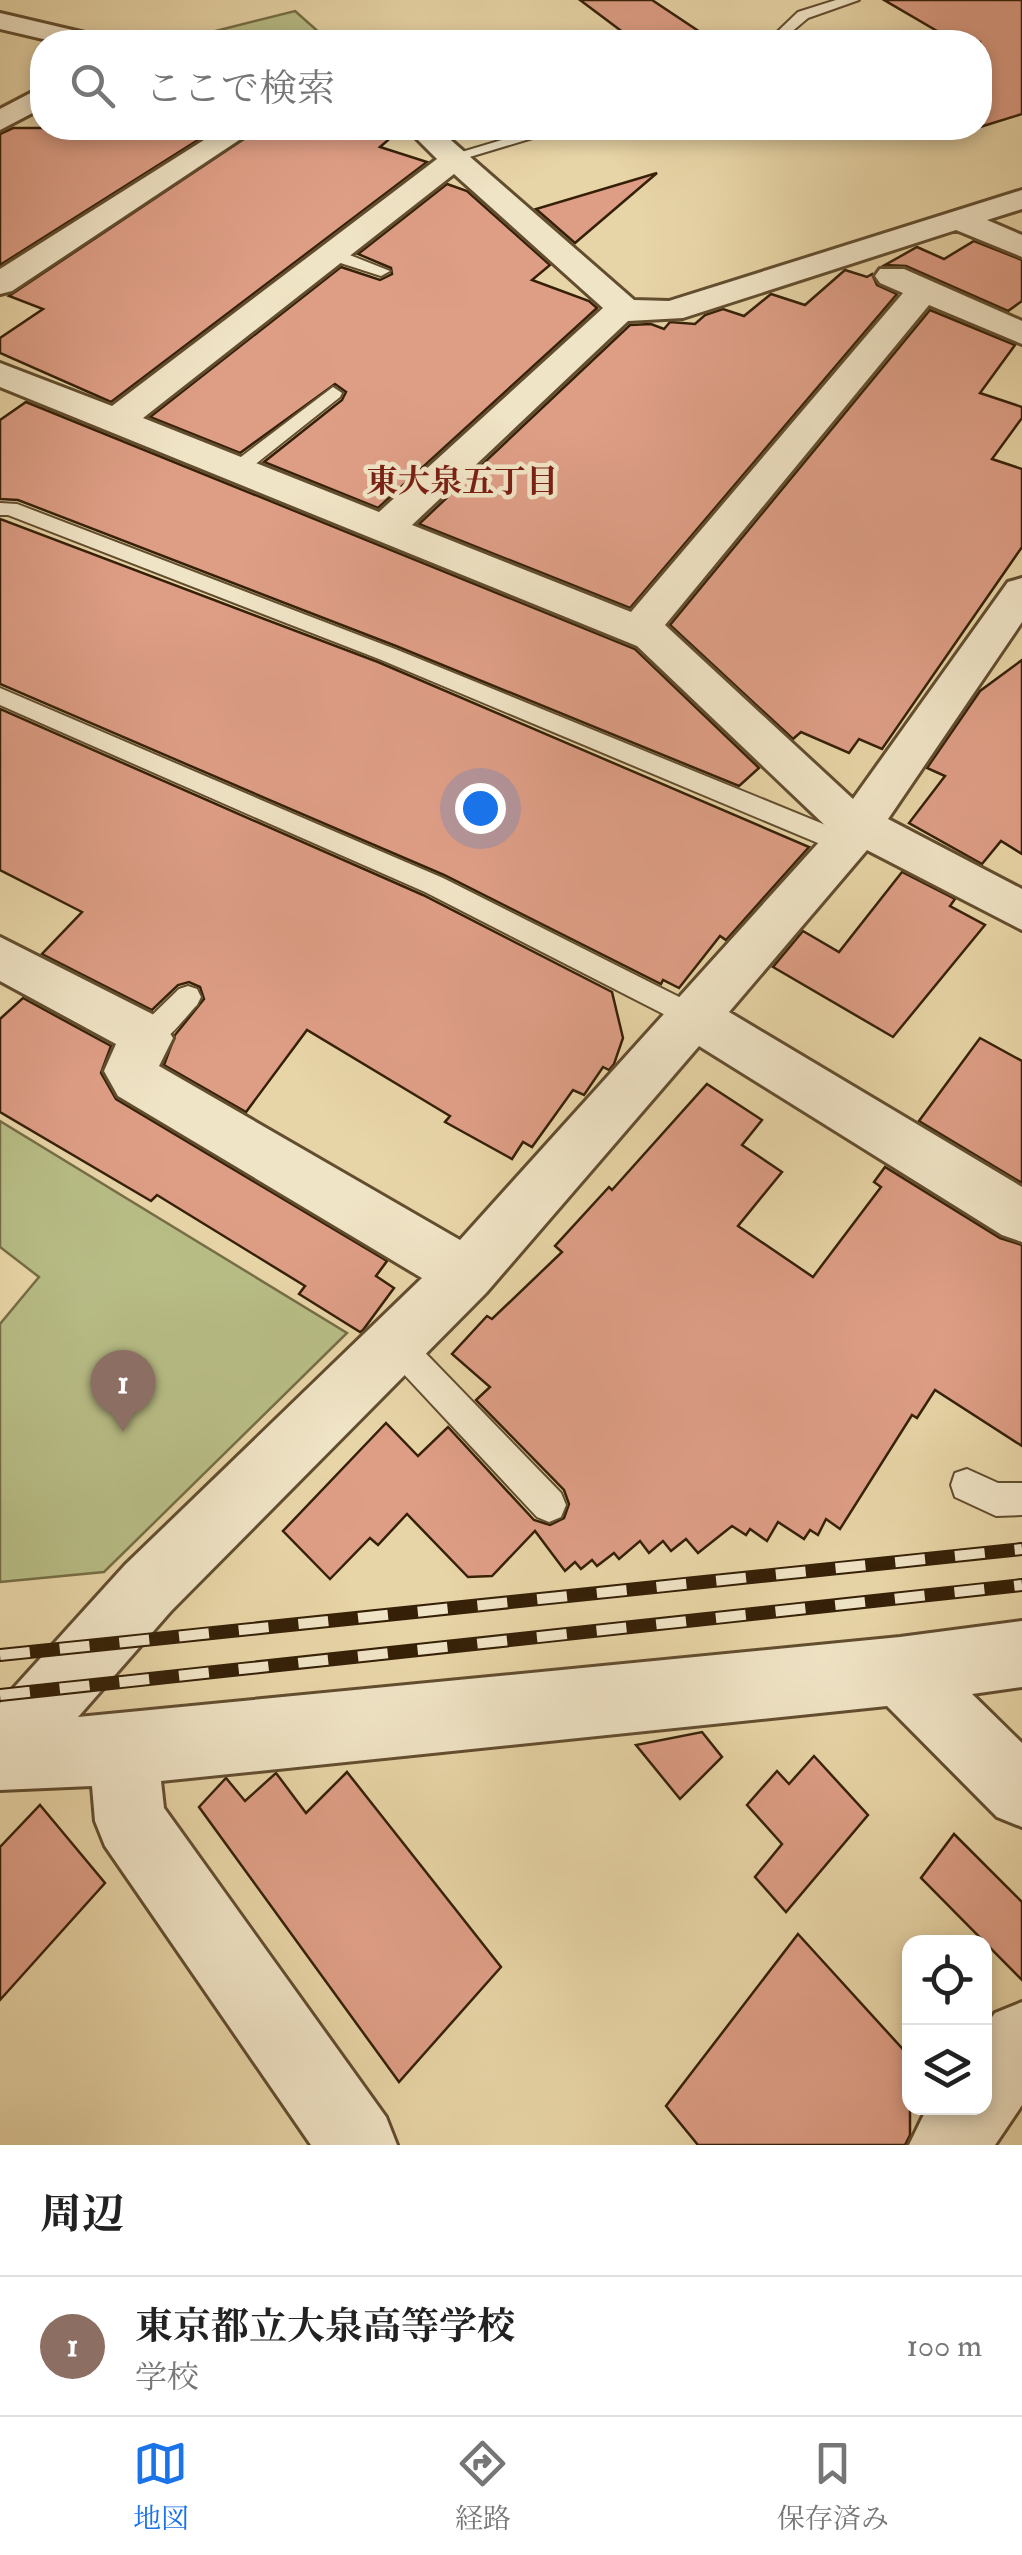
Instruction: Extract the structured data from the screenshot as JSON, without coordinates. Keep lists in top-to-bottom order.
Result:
{
  "districts": ["東大泉五丁目"],
  "page": {
    "search": "ここで検索",
    "pins": "1",
    "heading": "周辺",
    "list": [
      {
        "mark": "1",
        "name": "東京都立大泉高等学校",
        "note": "学校",
        "value": "100 m"
      }
    ],
    "nav": ["地図", "経路", "保存済み"]
  }
}
